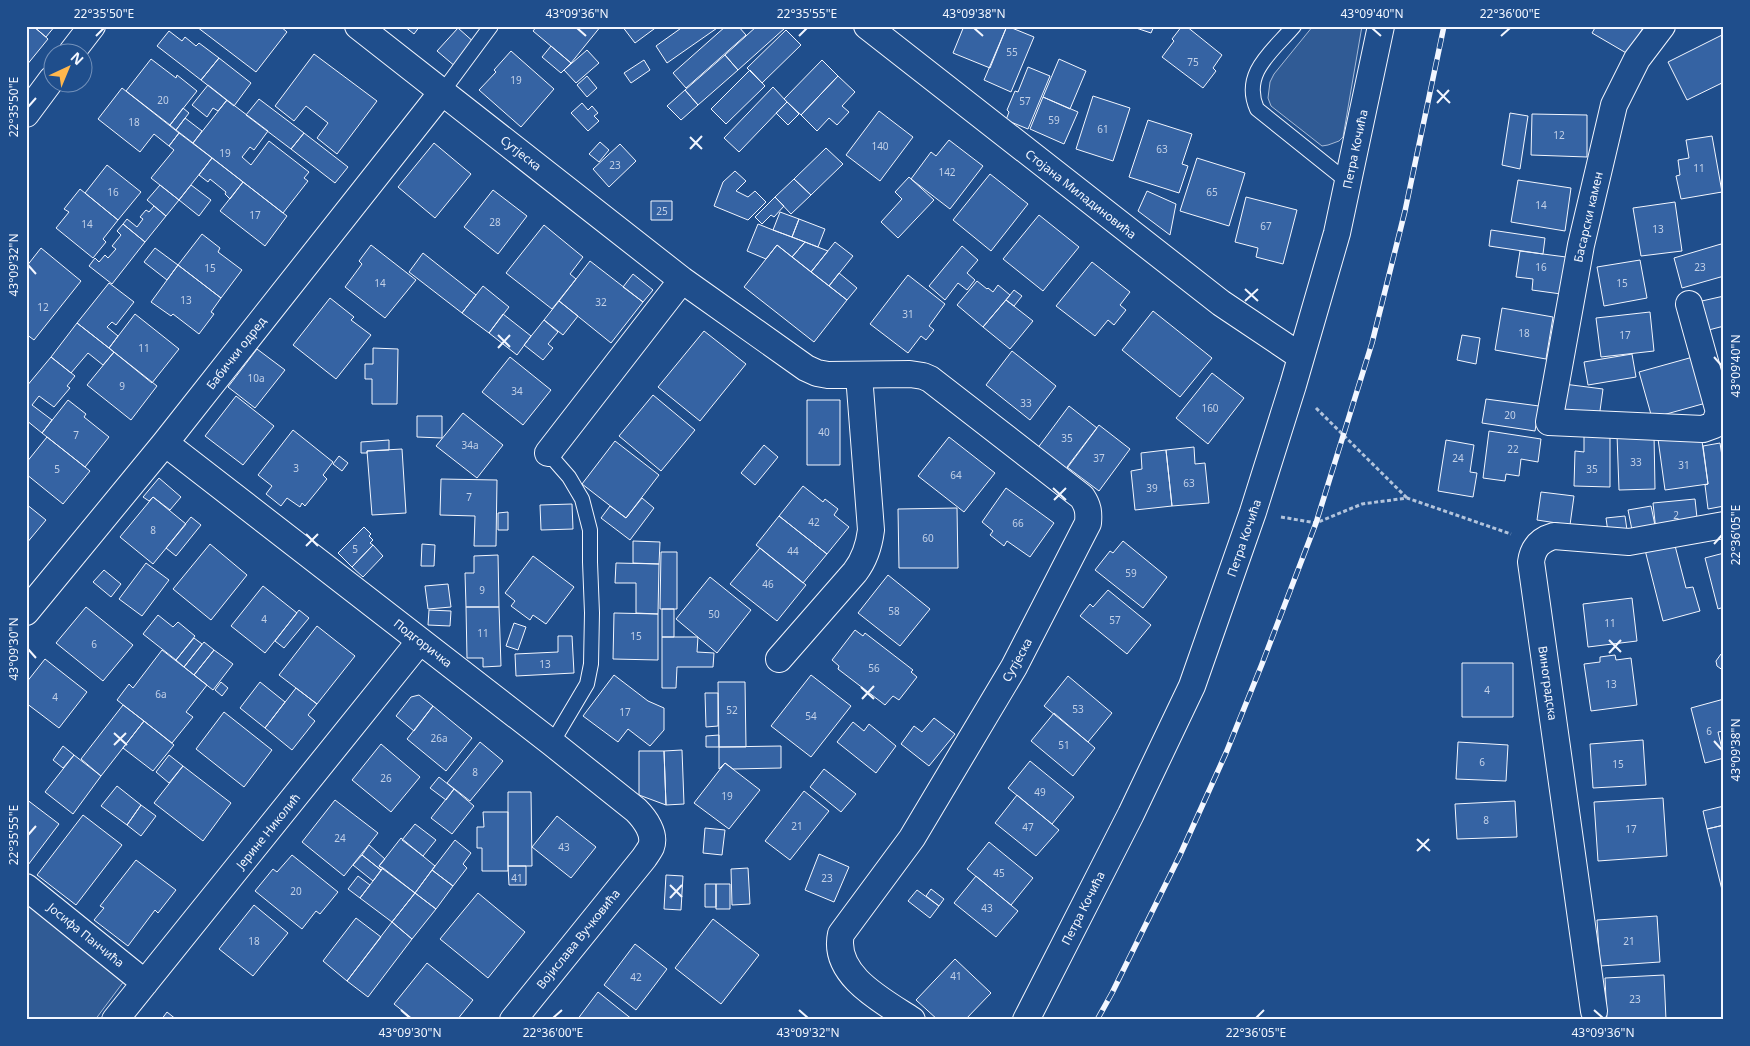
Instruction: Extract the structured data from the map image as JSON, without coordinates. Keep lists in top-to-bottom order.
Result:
{
  "streets": {
    "street": [
      "Петра Кочића",
      "Сутјеска",
      "Стојана Миладиновића",
      "Басарски камен",
      "Бабички одред",
      "Подгоричка",
      "Виноградска",
      "Јерине Николић",
      "Јосифа Панчића",
      "Војислава Вучковића"
    ]
  },
  "crossings": [
    ["Петра Кочића", "Стојана Миладиновића"],
    ["Сутјеска", "Бабички одред"],
    ["Бабички одред", "Подгоричка"],
    ["Подгоричка", "Јерине Николић"],
    ["Подгоричка", "Војислава Вучковића"],
    ["Јерине Николић", "Јосифа Панчића"]
  ],
  "house_numbers": [
    "55",
    "75",
    "19",
    "20",
    "57",
    "59",
    "18",
    "61",
    "12",
    "140",
    "63",
    "19",
    "23",
    "11",
    "142",
    "16",
    "65",
    "14",
    "25",
    "17",
    "28",
    "14",
    "67",
    "13",
    "16",
    "23",
    "15",
    "14",
    "15",
    "13",
    "32",
    "12",
    "31",
    "18",
    "17",
    "11",
    "10a",
    "9",
    "34",
    "33",
    "160",
    "20",
    "40",
    "7",
    "35",
    "34a",
    "22",
    "37",
    "24",
    "33",
    "31",
    "3",
    "5",
    "35",
    "64",
    "63",
    "39",
    "7",
    "2",
    "42",
    "66",
    "8",
    "60",
    "5",
    "44",
    "59",
    "46",
    "9",
    "58",
    "50",
    "4",
    "57",
    "11",
    "11",
    "15",
    "6",
    "13",
    "56",
    "13",
    "4",
    "6a",
    "4",
    "53",
    "52",
    "17",
    "54",
    "6",
    "26a",
    "51",
    "6",
    "15",
    "8",
    "26",
    "49",
    "19",
    "8",
    "21",
    "47",
    "17",
    "24",
    "43",
    "45",
    "41",
    "23",
    "20",
    "43",
    "18",
    "21",
    "41",
    "42",
    "23"
  ],
  "north": "top right",
  "coordinates": [
    "22°35'50\"E",
    "43°09'36\"N",
    "22°35'55\"E",
    "43°09'38\"N",
    "43°09'40\"N",
    "22°36'00\"E",
    "43°09'32\"N",
    "22°36'05\"E",
    "43°09'30\"N"
  ]
}
